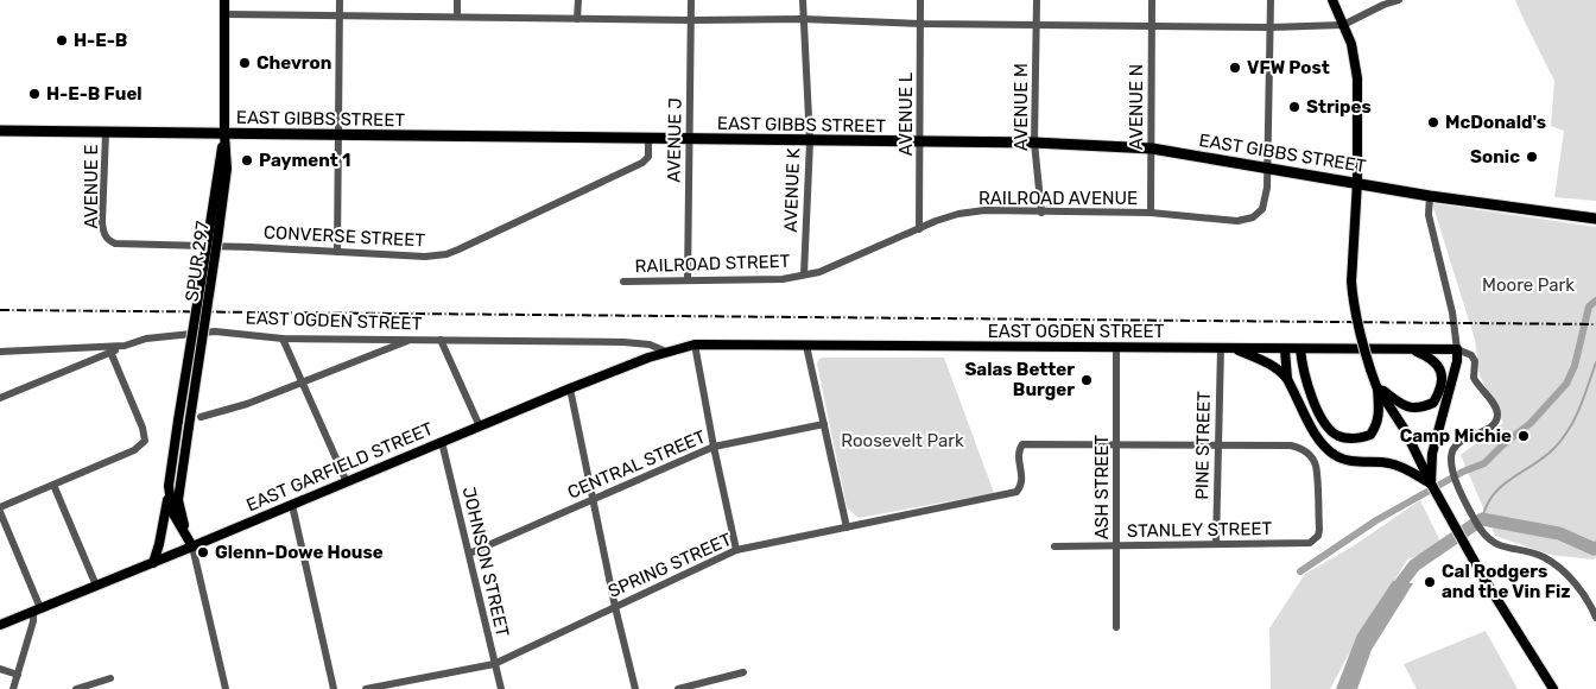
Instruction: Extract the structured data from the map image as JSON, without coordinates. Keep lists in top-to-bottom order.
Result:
{
  "streets": {
    "highway": ["EAST GIBBS STREET"],
    "main road": ["SPUR 297", "EAST OGDEN STREET", "EAST GARFIELD STREET"],
    "street": [
      "AVENUE M",
      "AVENUE N",
      "AVENUE L",
      "AVENUE J",
      "AVENUE E",
      "AVENUE K",
      "RAILROAD AVENUE",
      "CONVERSE STREET",
      "RAILROAD STREET",
      "PINE STREET",
      "CENTRAL STREET",
      "ASH STREET",
      "STANLEY STREET",
      "JOHNSON STREET",
      "SPRING STREET"
    ]
  },
  "crossings": [
    ["AVENUE M", "EAST GIBBS STREET"],
    ["AVENUE M", "RAILROAD AVENUE"],
    ["AVENUE N", "EAST GIBBS STREET"],
    ["AVENUE N", "RAILROAD AVENUE"],
    ["AVENUE L", "EAST GIBBS STREET"],
    ["AVENUE L", "RAILROAD AVENUE"],
    ["EAST GIBBS STREET", "AVENUE J"],
    ["EAST GIBBS STREET", "AVENUE E"],
    ["EAST GIBBS STREET", "AVENUE K"],
    ["EAST GIBBS STREET", "RAILROAD AVENUE"],
    ["EAST GIBBS STREET", "CONVERSE STREET"],
    ["EAST GIBBS STREET", "SPUR 297"],
    ["AVENUE J", "RAILROAD STREET"],
    ["AVENUE E", "CONVERSE STREET"],
    ["AVENUE K", "RAILROAD AVENUE"],
    ["AVENUE K", "RAILROAD STREET"],
    ["RAILROAD AVENUE", "RAILROAD STREET"],
    ["SPUR 297", "EAST GARFIELD STREET"],
    ["EAST OGDEN STREET", "PINE STREET"],
    ["EAST OGDEN STREET", "EAST GARFIELD STREET"],
    ["EAST OGDEN STREET", "ASH STREET"],
    ["PINE STREET", "STANLEY STREET"],
    ["CENTRAL STREET", "JOHNSON STREET"],
    ["EAST GARFIELD STREET", "JOHNSON STREET"],
    ["ASH STREET", "STANLEY STREET"],
    ["ASH STREET", "SPRING STREET"],
    ["JOHNSON STREET", "SPRING STREET"]
  ],
  "parks": ["Moore Park", "Roosevelt Park"],
  "places": [
    "H-E-B",
    "Chevron",
    "VFW Post",
    "H-E-B Fuel",
    "Stripes",
    "McDonald's",
    "Sonic",
    "Payment 1",
    "Salas Better Burger",
    "Camp Michie",
    "Glenn-Dowe House",
    "Cal Rodgers and the Vin Fiz"
  ]
}
